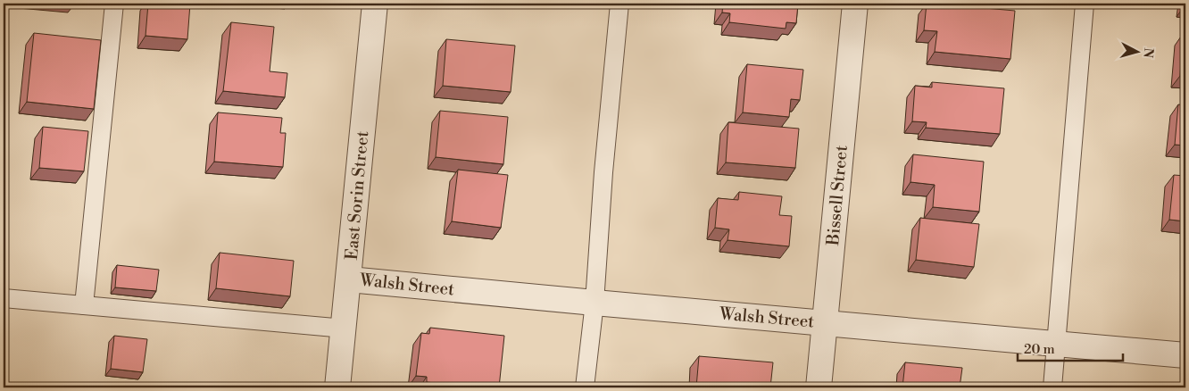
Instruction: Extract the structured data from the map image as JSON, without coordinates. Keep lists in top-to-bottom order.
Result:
{
  "streets": {
    "street": ["East Sorin Street", "Bissell Street", "Walsh Street"]
  },
  "crossings": [
    ["East Sorin Street", "Walsh Street"],
    ["Bissell Street", "Walsh Street"]
  ],
  "scale_bar": "20 m",
  "north": "right"
}
